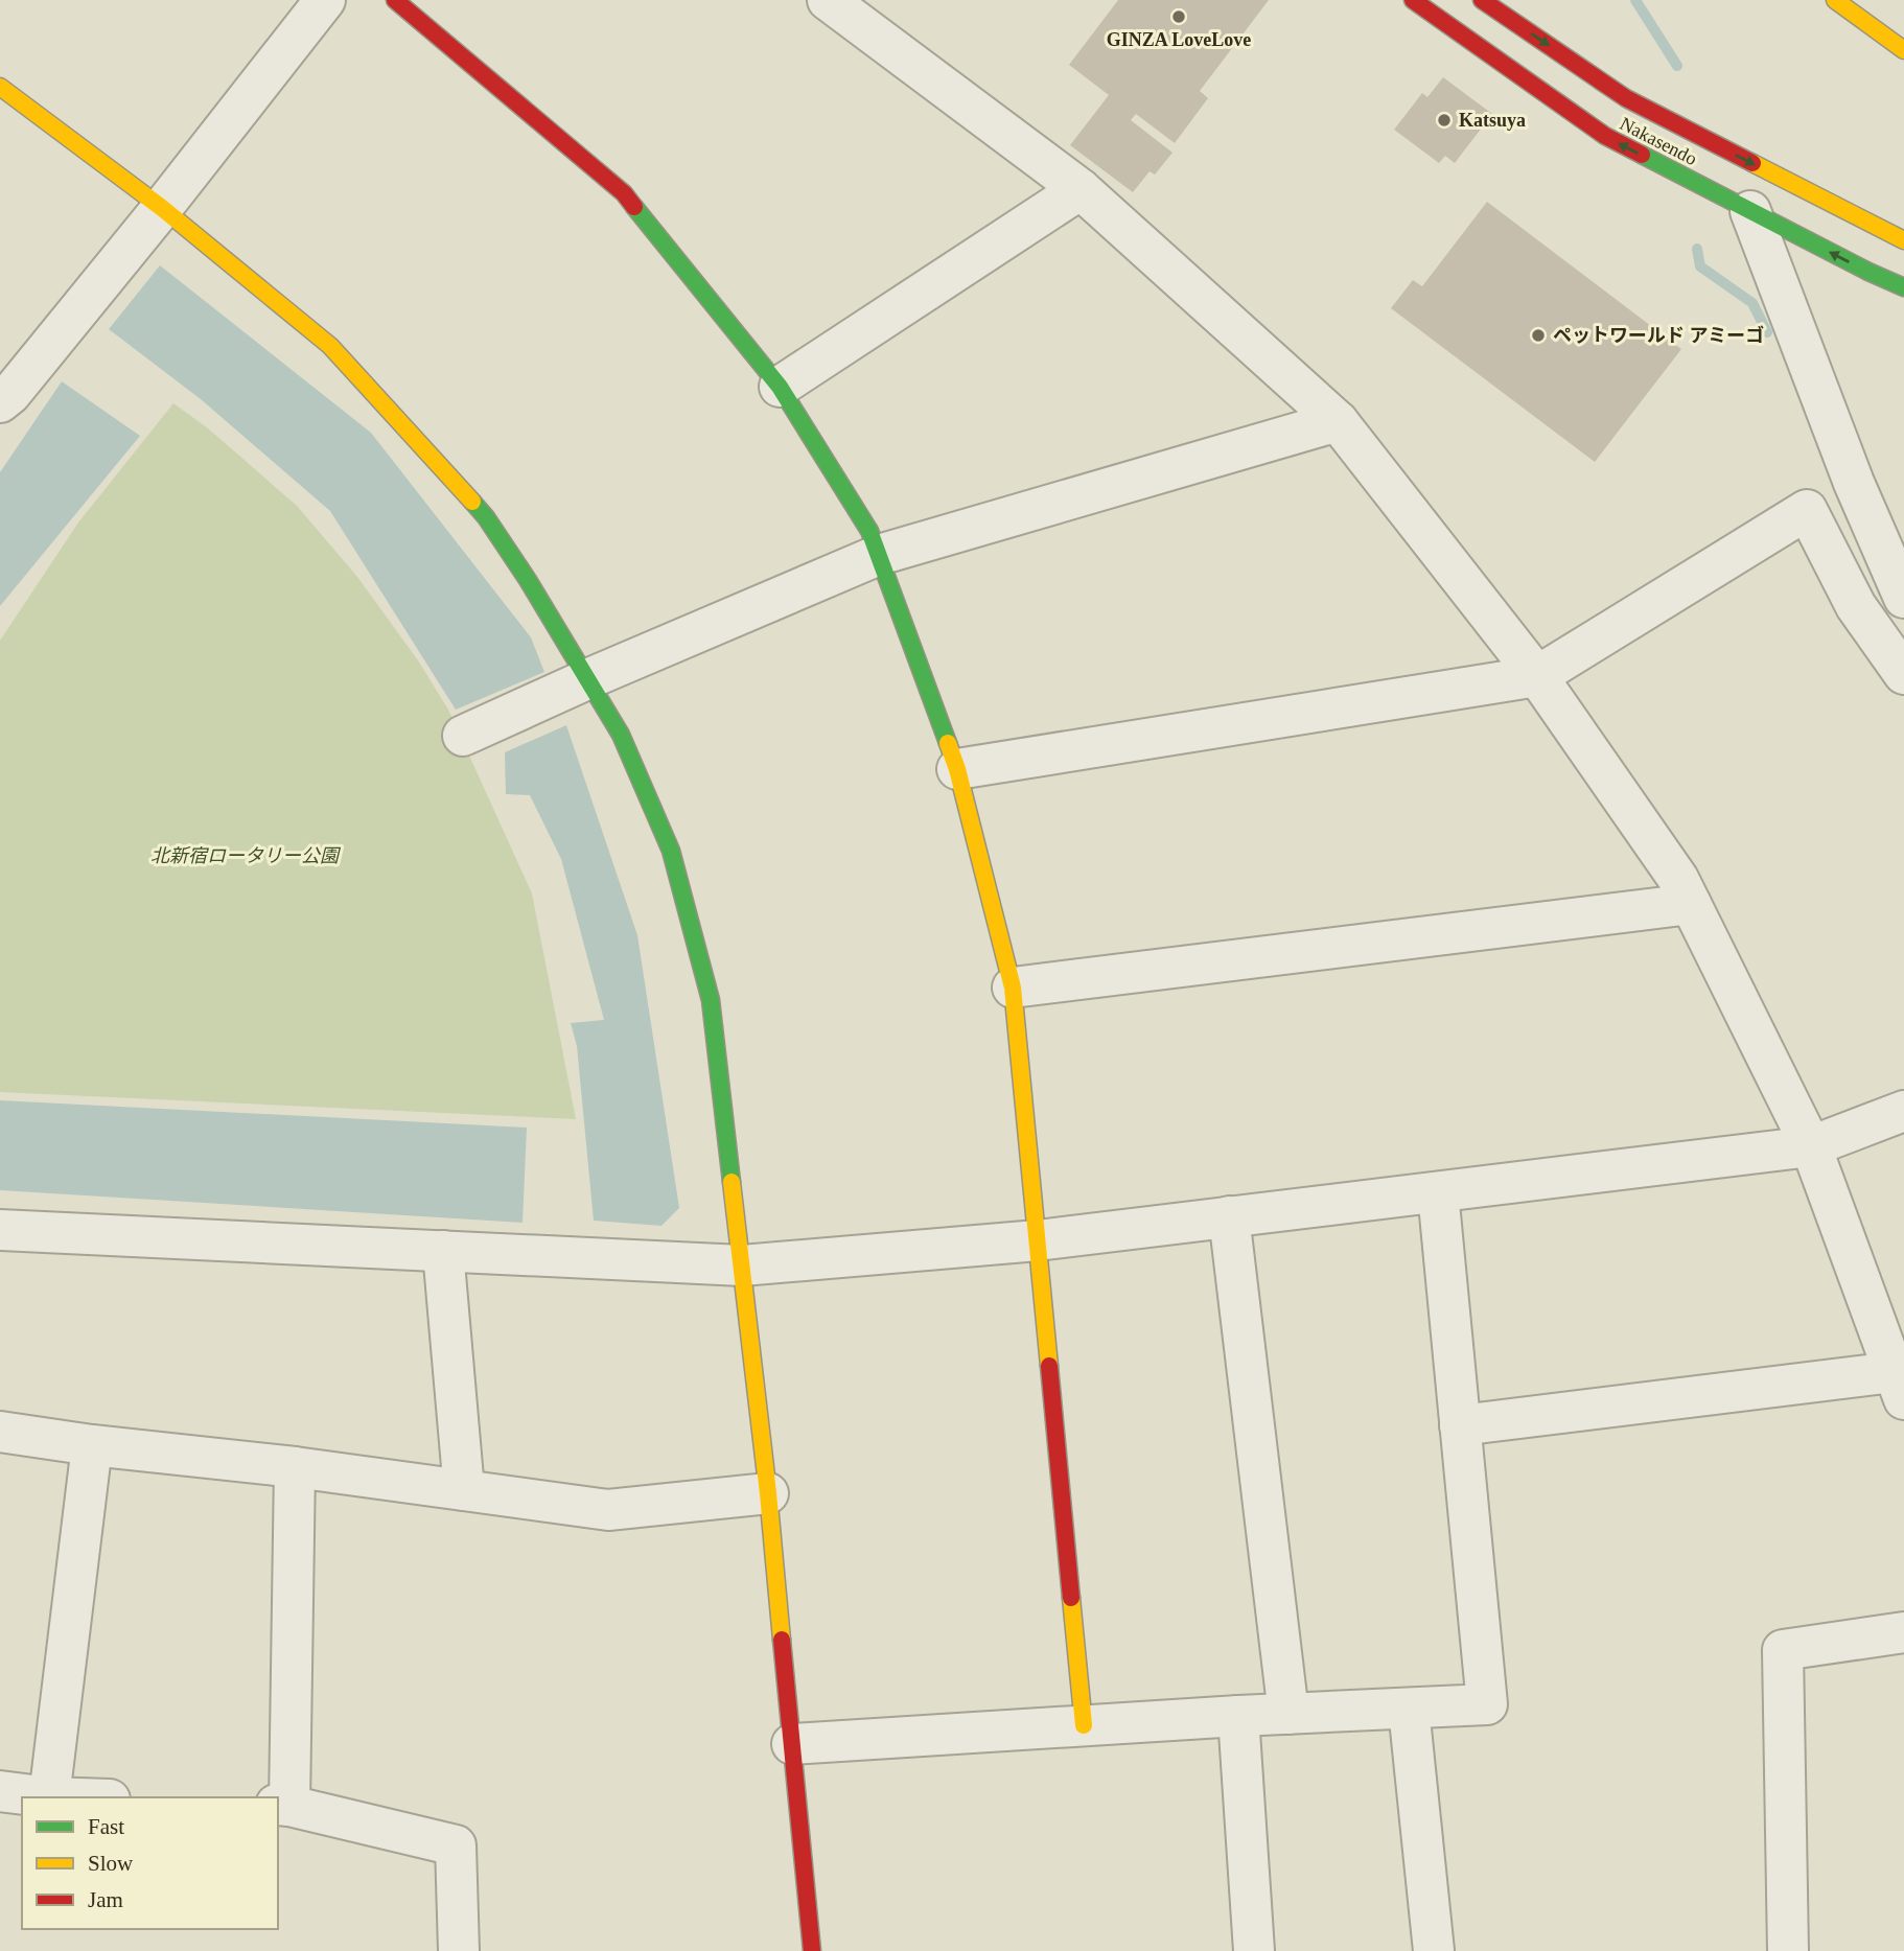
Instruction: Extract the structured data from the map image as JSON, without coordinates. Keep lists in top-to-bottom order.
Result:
{
  "streets": {
    "main road": ["Nakasendo"]
  },
  "parks": ["北新宿ロータリー公園"],
  "places": ["GINZA LoveLove", "Katsuya", "ペットワールド アミーゴ"],
  "legend": ["Fast", "Slow", "Jam"]
}
